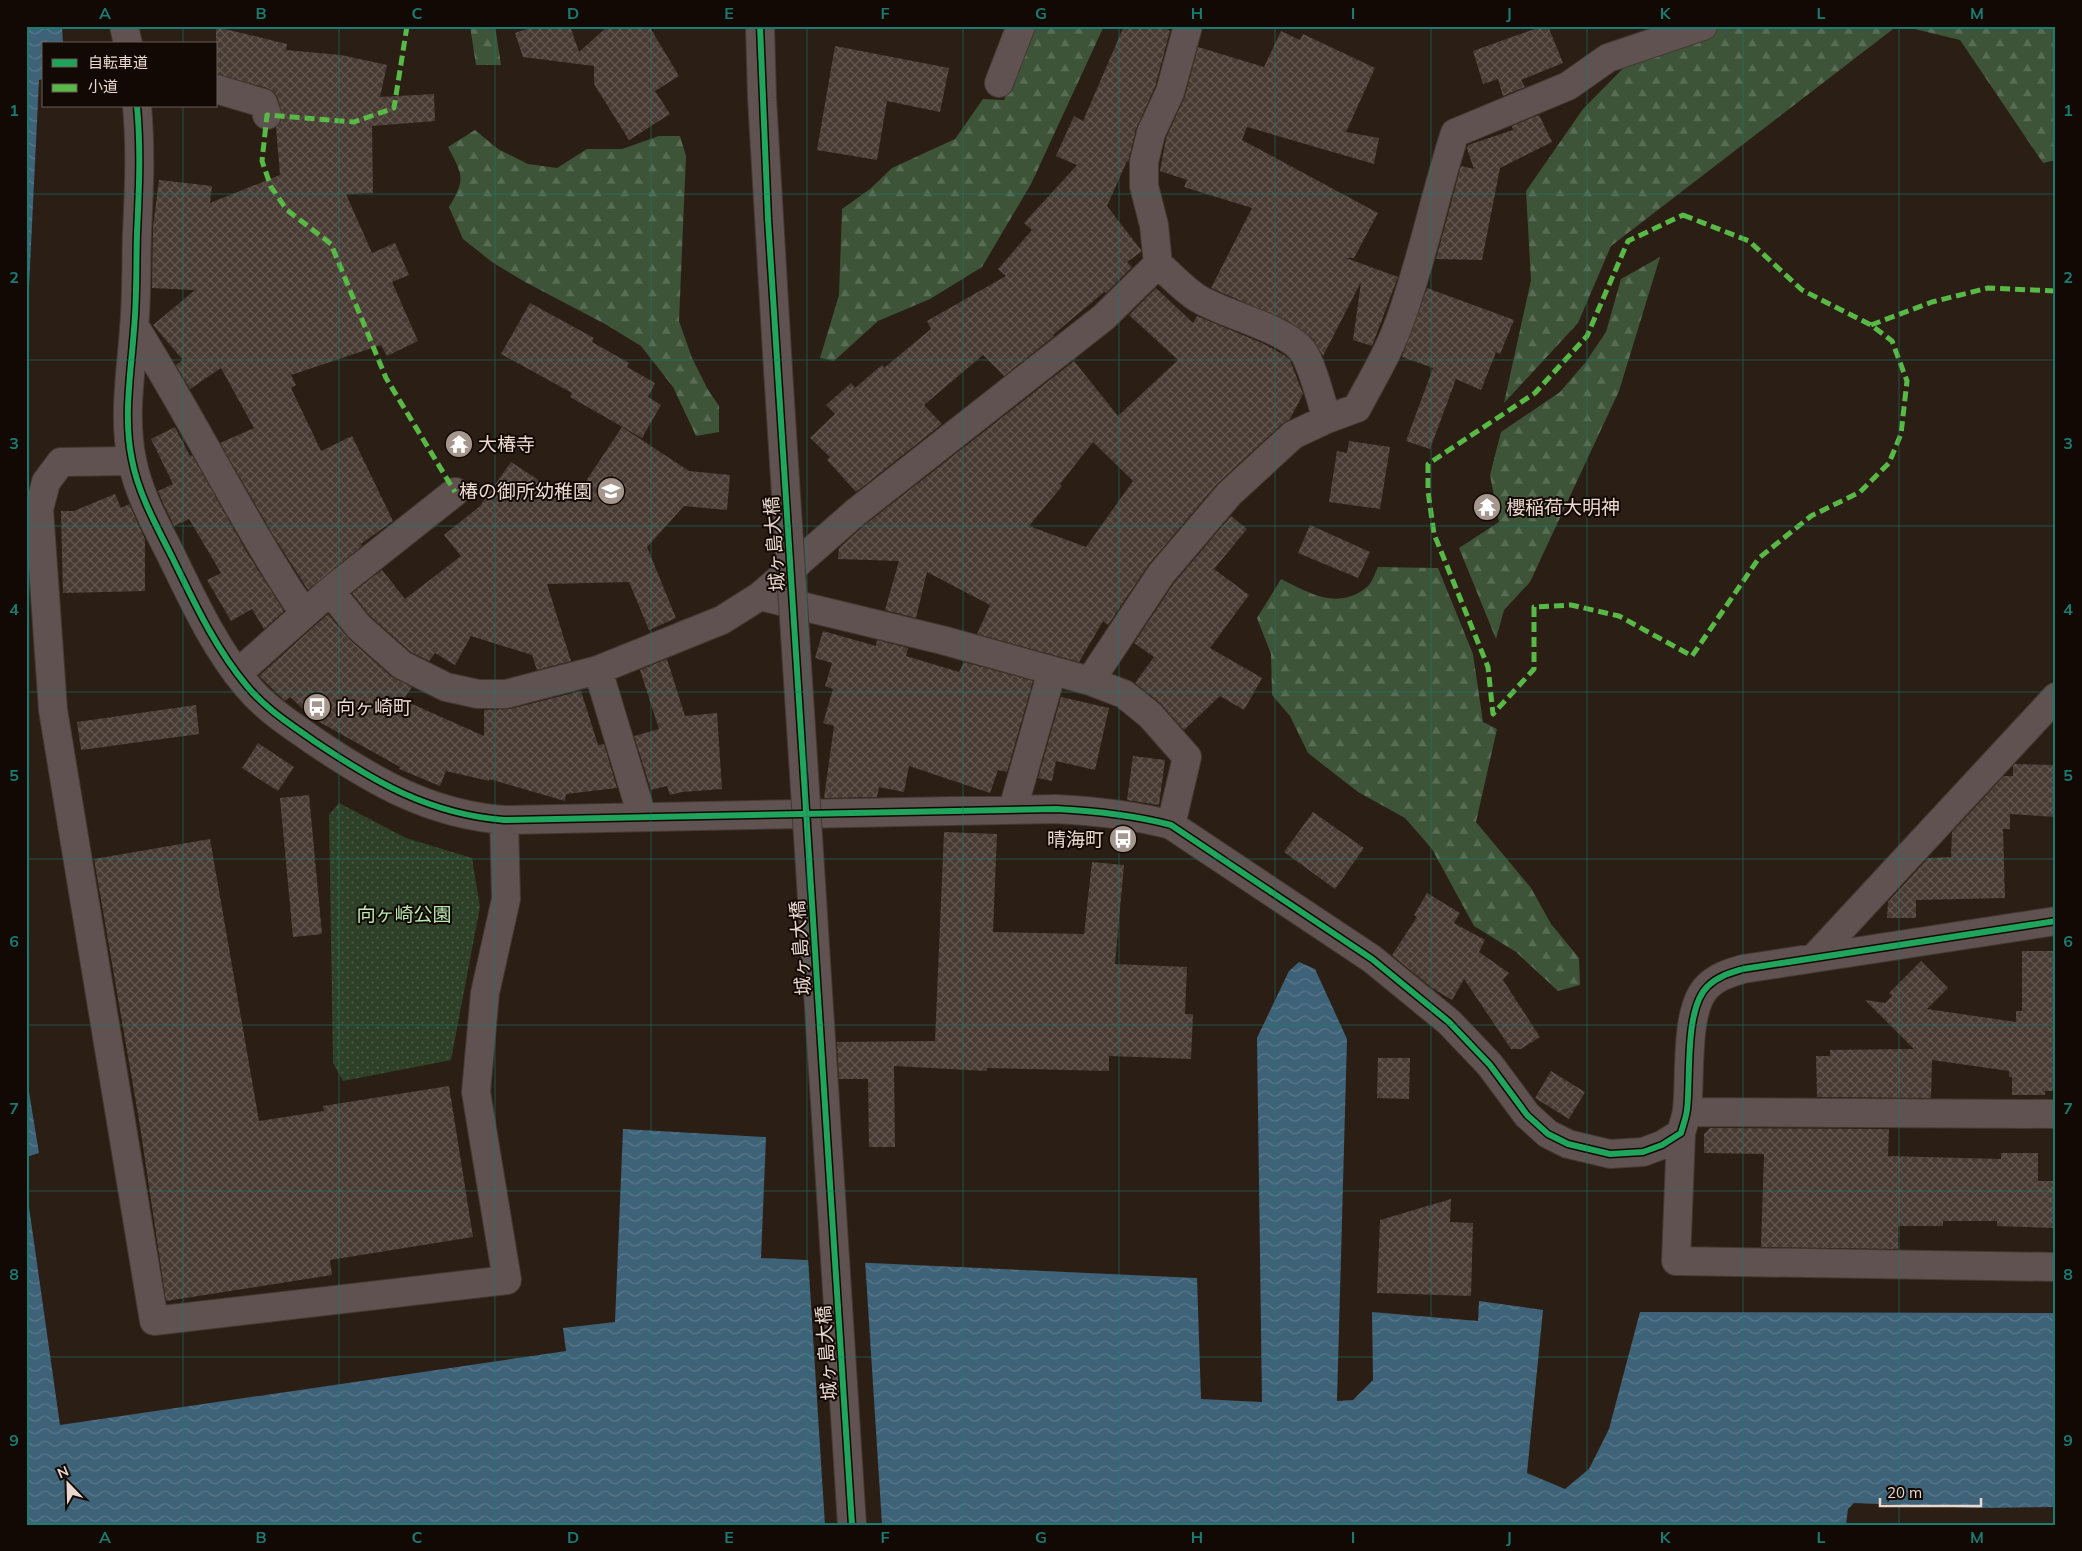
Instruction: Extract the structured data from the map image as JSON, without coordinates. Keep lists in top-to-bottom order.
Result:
{
  "streets": {
    "street": ["城ヶ島大橋"]
  },
  "parks": ["向ヶ崎公園"],
  "places": {
    "temple": ["大椿寺", "櫻稲荷大明神"],
    "school or university": ["椿の御所幼稚園"],
    "bus stop": ["向ヶ崎町", "晴海町"]
  },
  "legend": ["自転車道", "小道"],
  "scale_bar": "20 m",
  "north": "top left",
  "grid": {
    "columns": [
      "A",
      "B",
      "C",
      "D",
      "E",
      "F",
      "G",
      "H",
      "I",
      "J",
      "K",
      "L",
      "M"
    ],
    "rows": [
      "1",
      "2",
      "3",
      "4",
      "5",
      "6",
      "7",
      "8",
      "9"
    ]
  }
}
